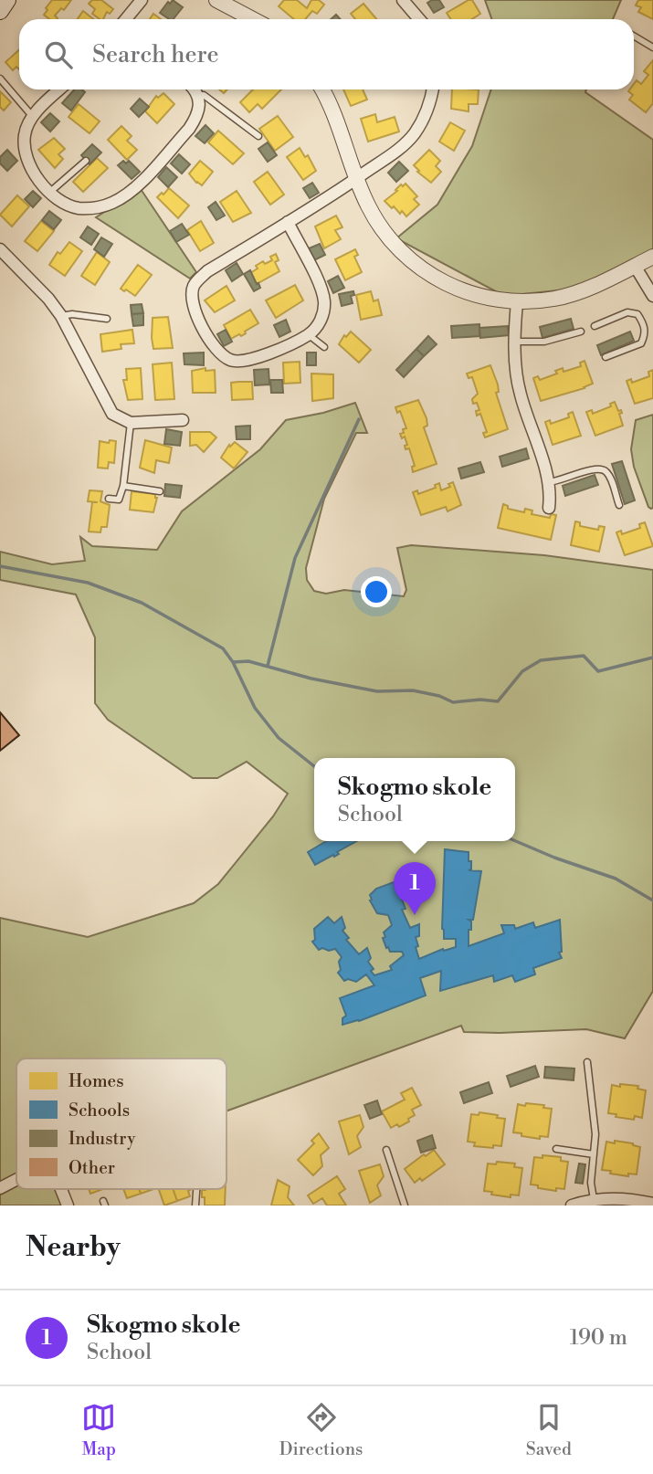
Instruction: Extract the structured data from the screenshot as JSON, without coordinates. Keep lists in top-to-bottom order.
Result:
{
  "legend": [
    "Homes",
    "Schools",
    "Industry",
    "Other"
  ],
  "page": {
    "search": "Search here",
    "popup": ["Skogmo skole", "School"],
    "pins": "1",
    "heading": "Nearby",
    "list": [
      {
        "mark": "1",
        "name": "Skogmo skole",
        "note": "School",
        "value": "190 m"
      }
    ],
    "nav": ["Map", "Directions", "Saved"]
  }
}
